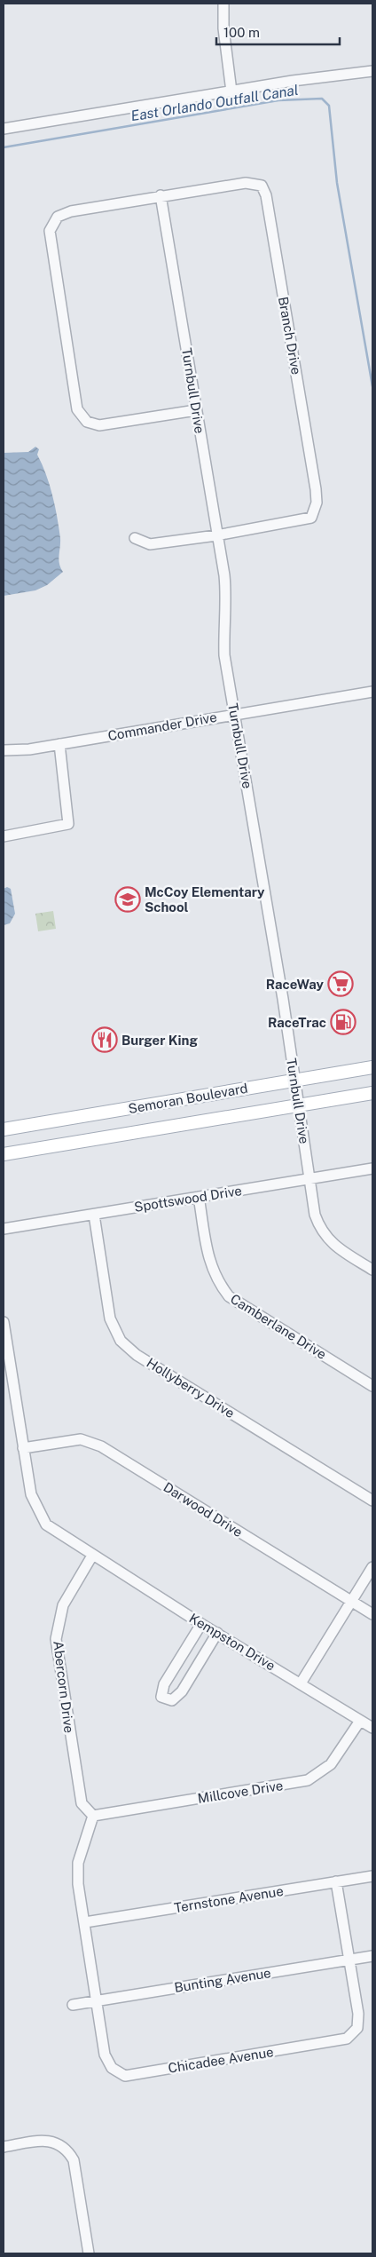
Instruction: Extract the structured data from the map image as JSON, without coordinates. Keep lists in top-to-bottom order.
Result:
{
  "streets": {
    "main road": ["Semoran Boulevard"],
    "street": [
      "Branch Drive",
      "Turnbull Drive",
      "Commander Drive",
      "Spottswood Drive",
      "Camberlane Drive",
      "Hollyberry Drive",
      "Darwood Drive",
      "Kempston Drive",
      "Abercorn Drive",
      "Millcove Drive",
      "Ternstone Avenue",
      "Bunting Avenue",
      "Chicadee Avenue"
    ]
  },
  "crossings": [
    ["Branch Drive", "Turnbull Drive"],
    ["Turnbull Drive", "Commander Drive"],
    ["Turnbull Drive", "Semoran Boulevard"],
    ["Turnbull Drive", "Spottswood Drive"],
    ["Spottswood Drive", "Camberlane Drive"],
    ["Spottswood Drive", "Hollyberry Drive"],
    ["Kempston Drive", "Abercorn Drive"],
    ["Kempston Drive", "Millcove Drive"],
    ["Abercorn Drive", "Millcove Drive"],
    ["Bunting Avenue", "Chicadee Avenue"]
  ],
  "water": ["East Orlando Outfall Canal"],
  "places": {
    "school or university": ["McCoy Elementary School"],
    "supermarket": ["RaceWay"],
    "fuel station": ["RaceTrac"],
    "restaurant": ["Burger King"]
  },
  "scale_bar": "100 m"
}
